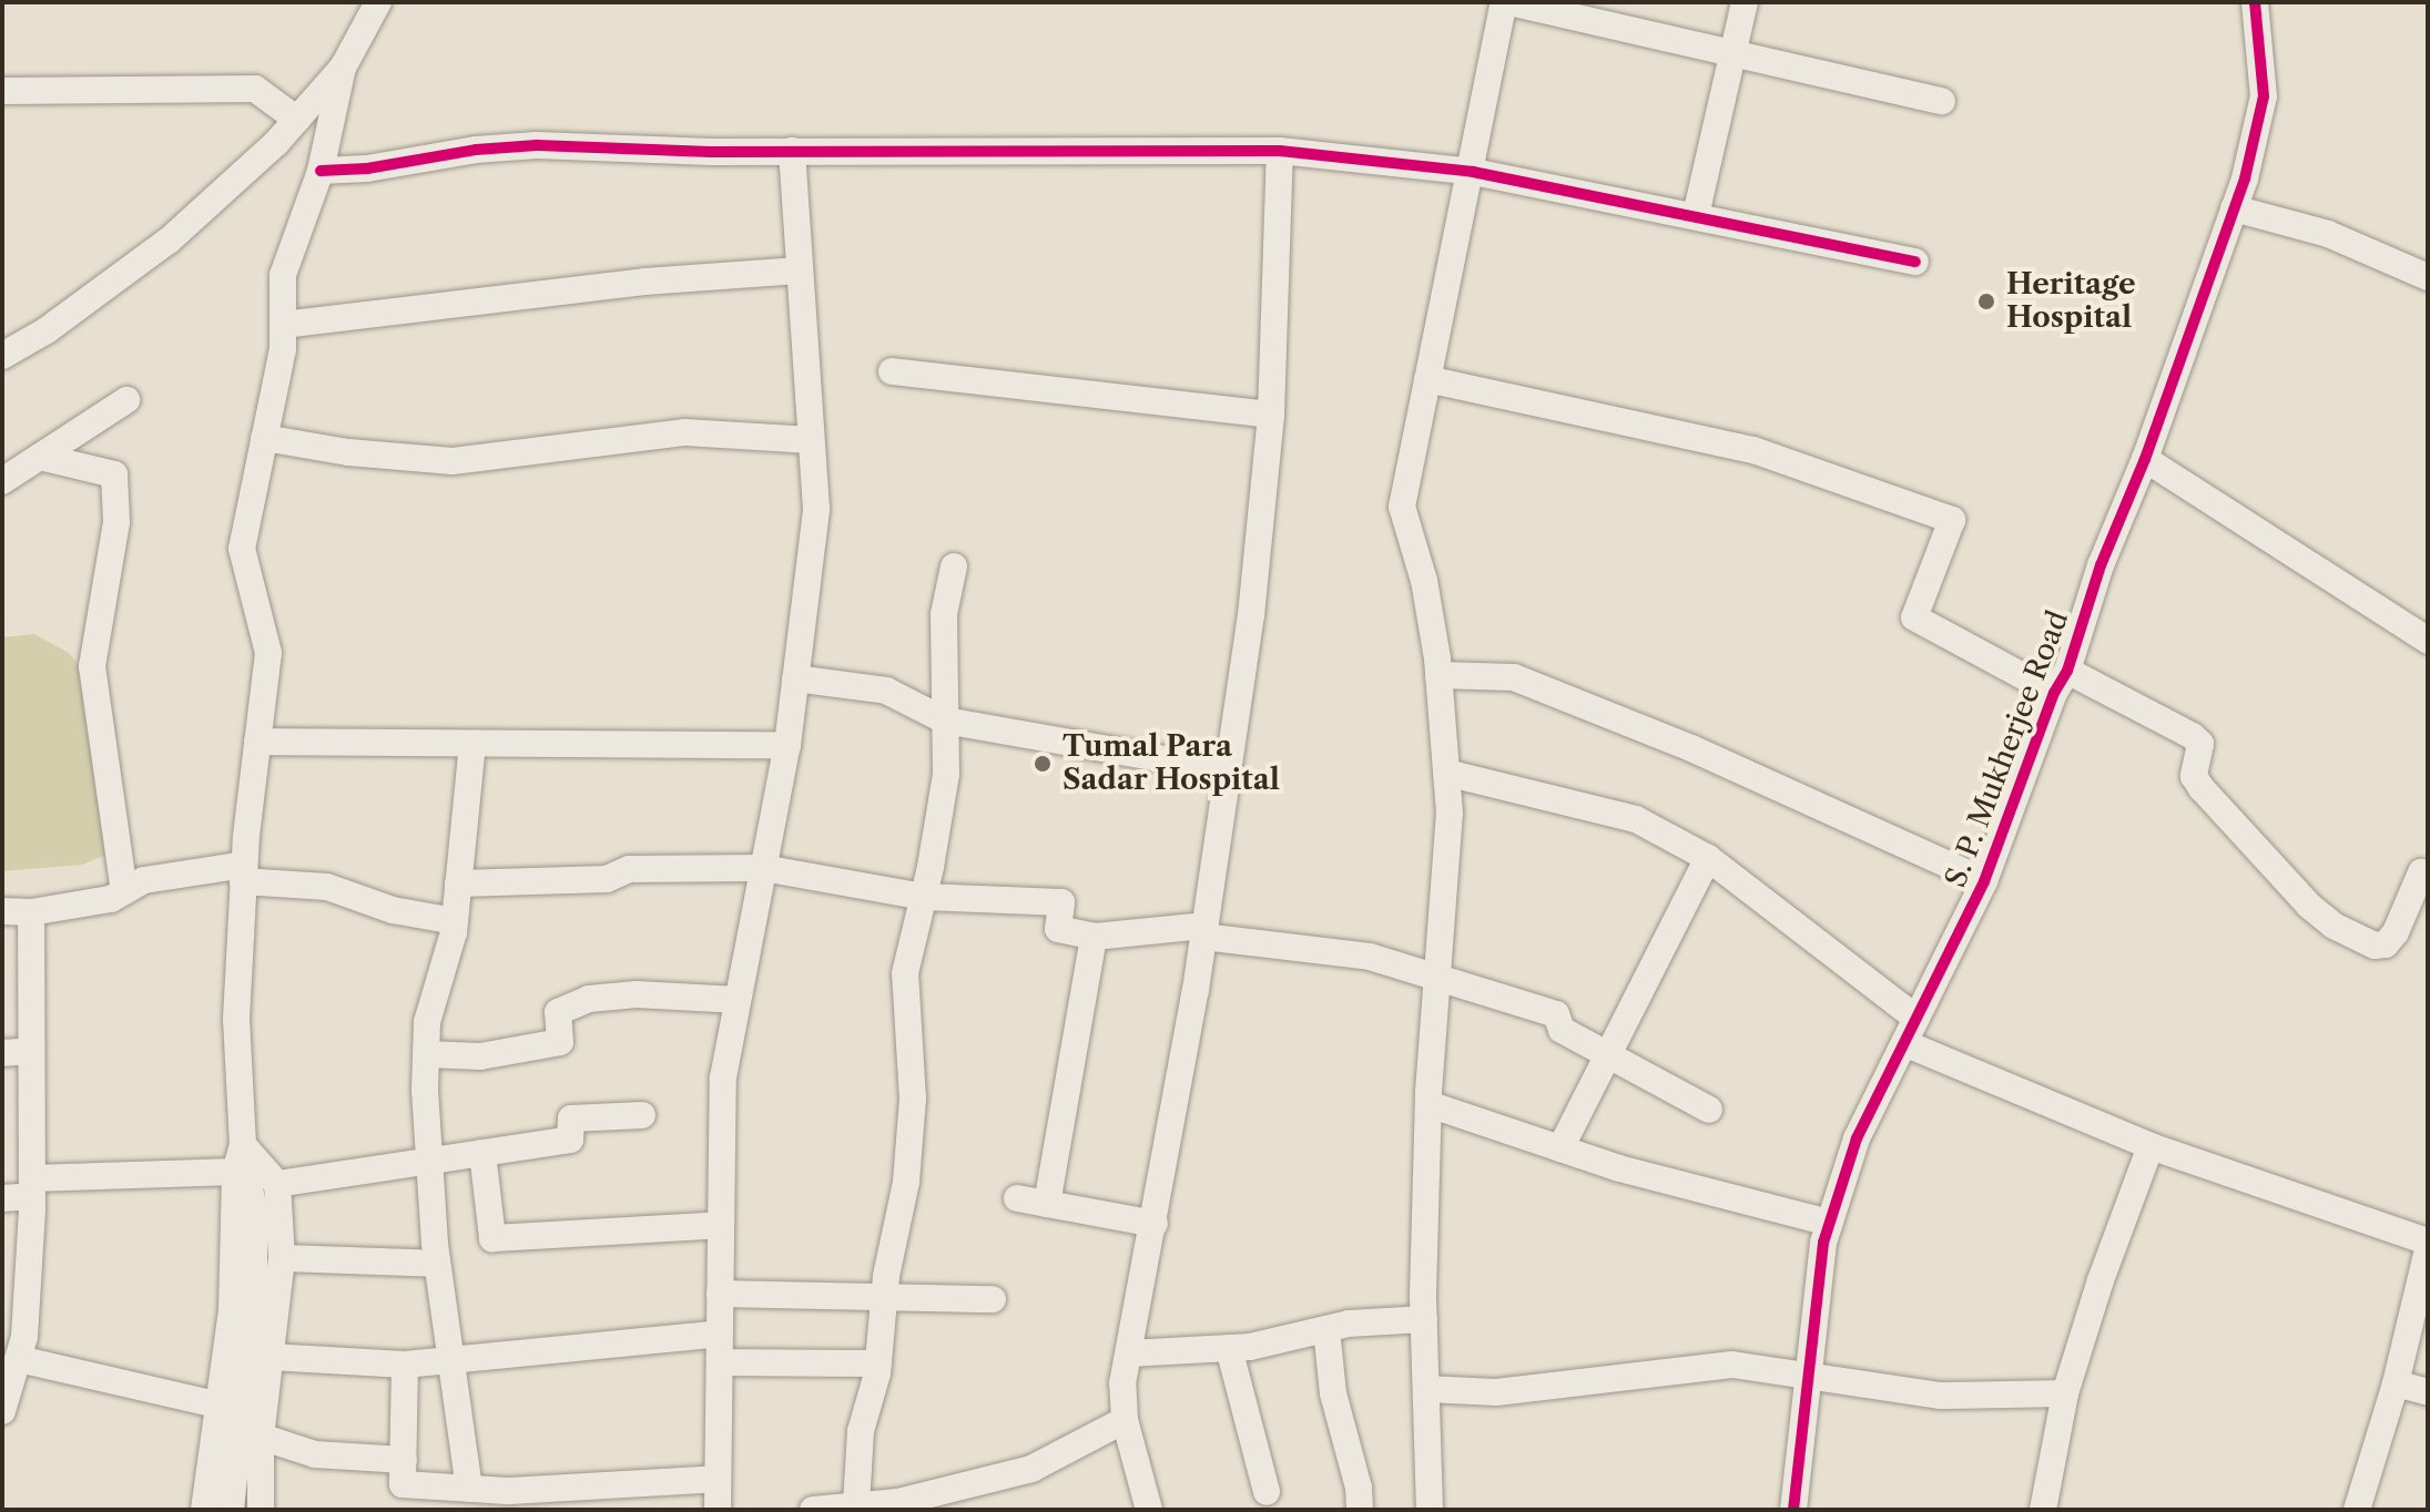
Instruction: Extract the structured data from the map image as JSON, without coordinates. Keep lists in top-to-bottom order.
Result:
{
  "streets": {
    "street": ["S. P. Mukherjee Road"]
  },
  "places": ["Heritage Hospital", "Tumal Para Sadar Hospital"]
}
